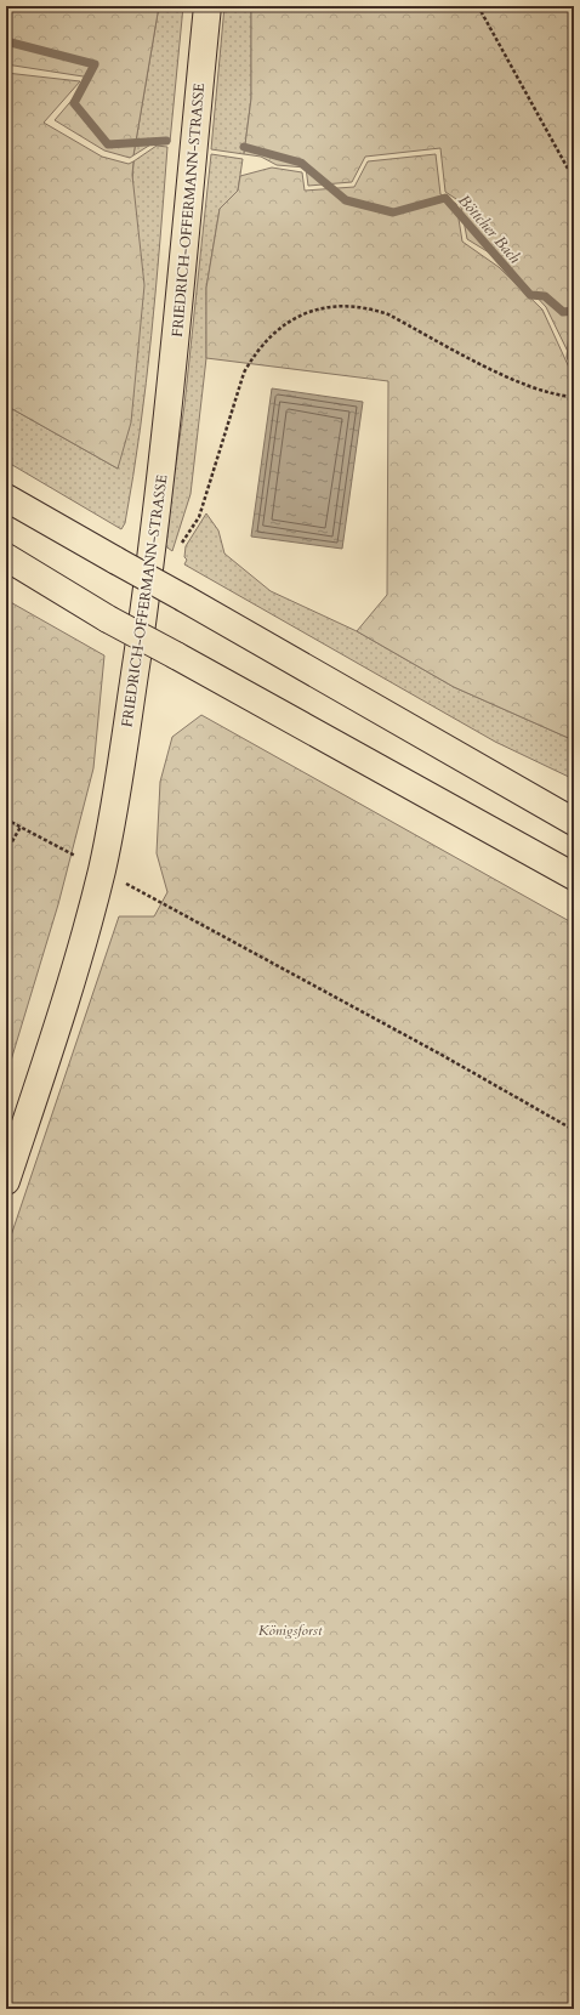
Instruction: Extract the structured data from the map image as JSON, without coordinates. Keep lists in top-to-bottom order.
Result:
{
  "streets": {
    "main road": ["FRIEDRICH-OFFERMANN-STRASSE"]
  },
  "water": ["Böttcher Bach"],
  "parks": ["Königsforst"]
}
